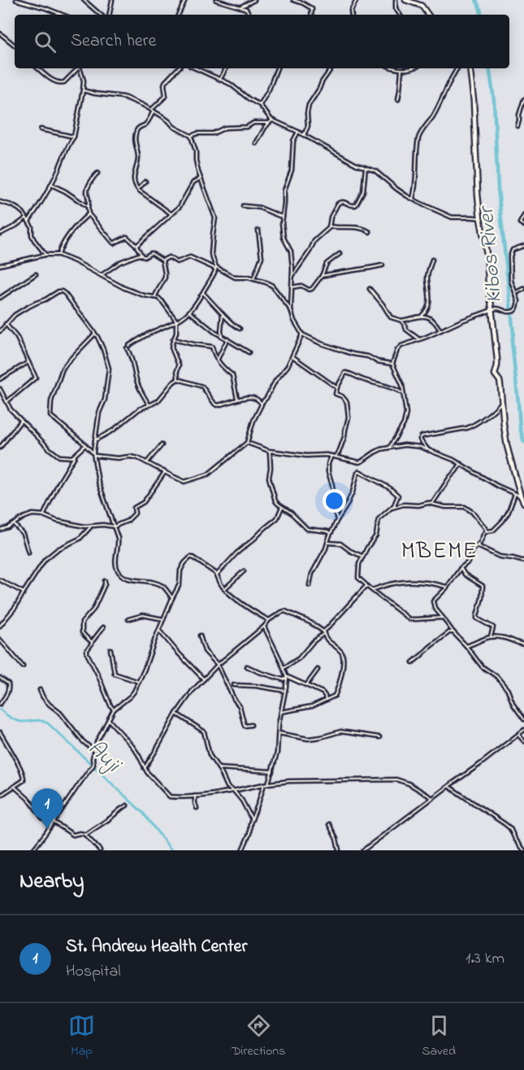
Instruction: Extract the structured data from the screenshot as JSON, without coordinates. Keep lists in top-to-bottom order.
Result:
{
  "districts": ["MBEME"],
  "water": ["Kibos River", "Auji"],
  "page": {
    "search": "Search here",
    "pins": "1",
    "heading": "Nearby",
    "list": [
      {
        "mark": "1",
        "name": "St. Andrew Health Center",
        "note": "Hospital",
        "value": "1.3 km"
      }
    ],
    "nav": ["Map", "Directions", "Saved"]
  }
}
